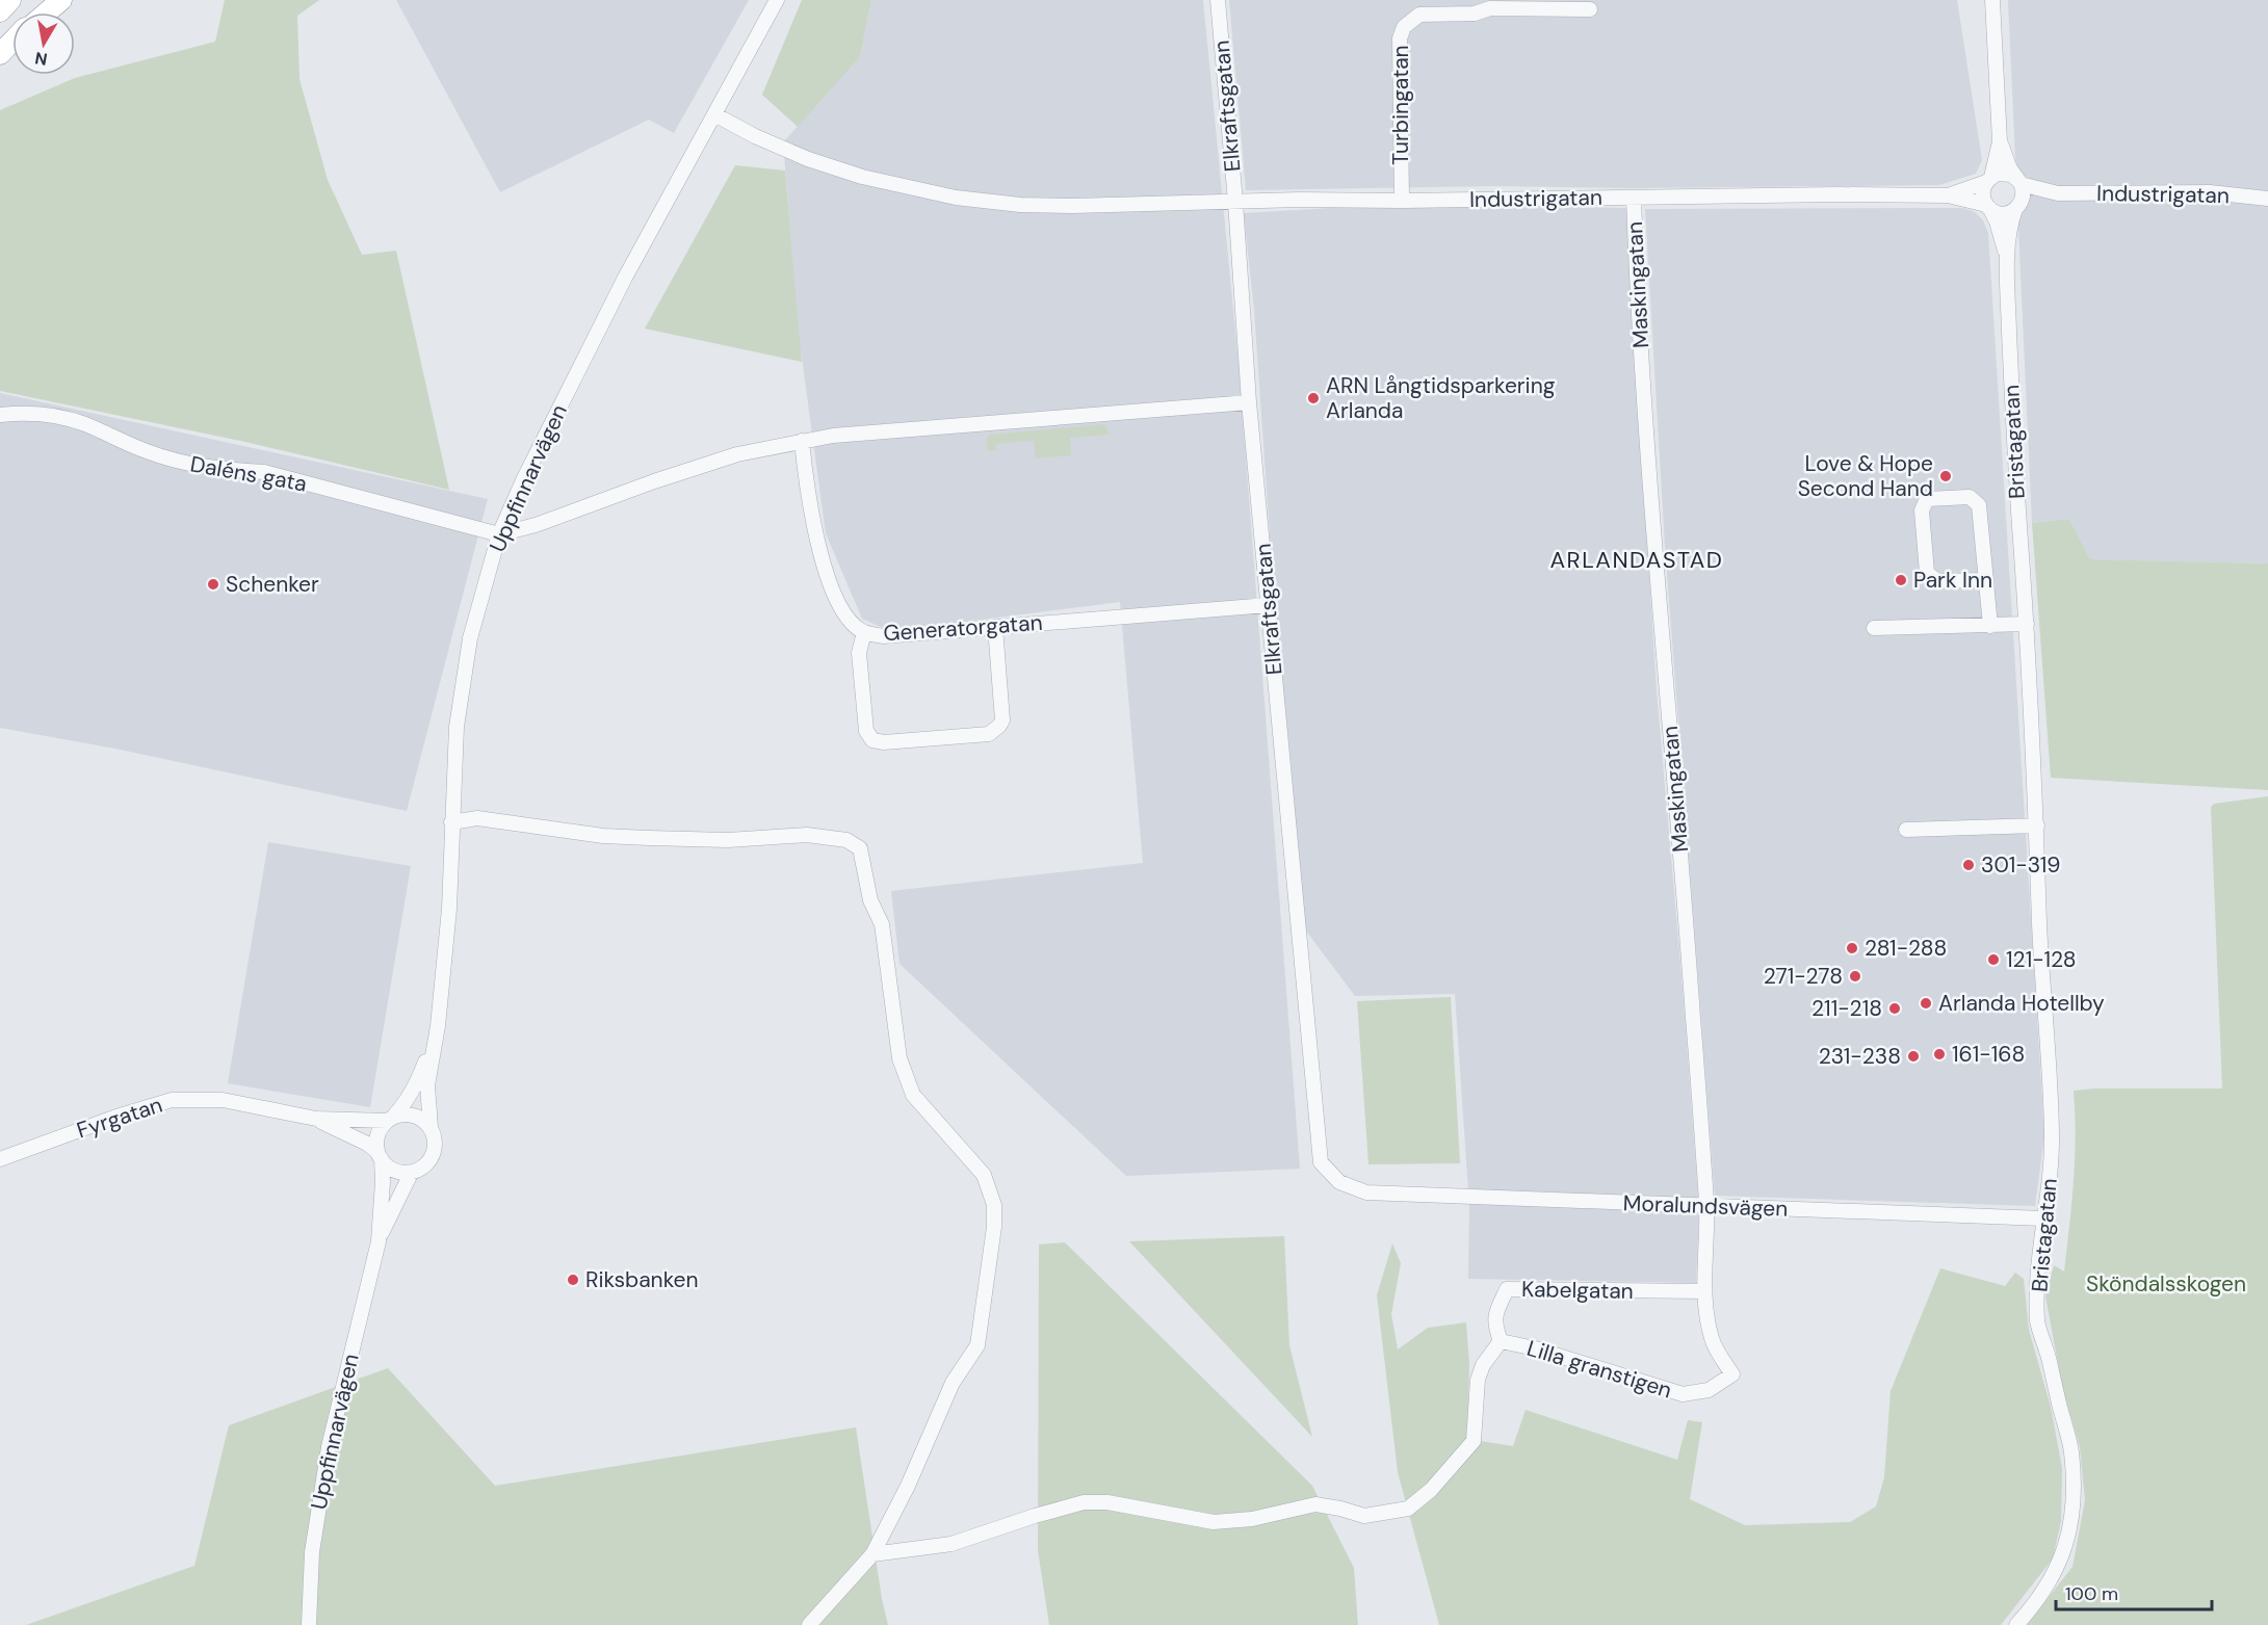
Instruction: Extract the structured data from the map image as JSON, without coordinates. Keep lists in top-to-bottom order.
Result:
{
  "streets": {
    "street": [
      "Turbingatan",
      "Elkraftsgatan",
      "Industrigatan",
      "Maskingatan",
      "Bristagatan",
      "Daléns gata",
      "Uppfinnarvägen",
      "Generatorgatan",
      "Fyrgatan",
      "Moralundsvägen",
      "Kabelgatan",
      "Lilla granstigen"
    ]
  },
  "crossings": [
    ["Turbingatan", "Industrigatan"],
    ["Elkraftsgatan", "Industrigatan"],
    ["Elkraftsgatan", "Generatorgatan"],
    ["Elkraftsgatan", "Moralundsvägen"],
    ["Industrigatan", "Maskingatan"],
    ["Industrigatan", "Bristagatan"],
    ["Industrigatan", "Uppfinnarvägen"],
    ["Maskingatan", "Moralundsvägen"],
    ["Maskingatan", "Kabelgatan"],
    ["Maskingatan", "Lilla granstigen"],
    ["Bristagatan", "Moralundsvägen"],
    ["Daléns gata", "Uppfinnarvägen"],
    ["Uppfinnarvägen", "Fyrgatan"],
    ["Kabelgatan", "Lilla granstigen"]
  ],
  "districts": ["ARLANDASTAD"],
  "parks": ["Sköndalsskogen"],
  "places": [
    "ARN Långtidsparkering Arlanda",
    "Love & Hope Second Hand",
    "Park Inn",
    "Schenker",
    "301-319",
    "281-288",
    "121-128",
    "271-278",
    "Arlanda Hotellby",
    "211-218",
    "161-168",
    "231-238",
    "Riksbanken"
  ],
  "scale_bar": "100 m",
  "north": "bottom"
}
